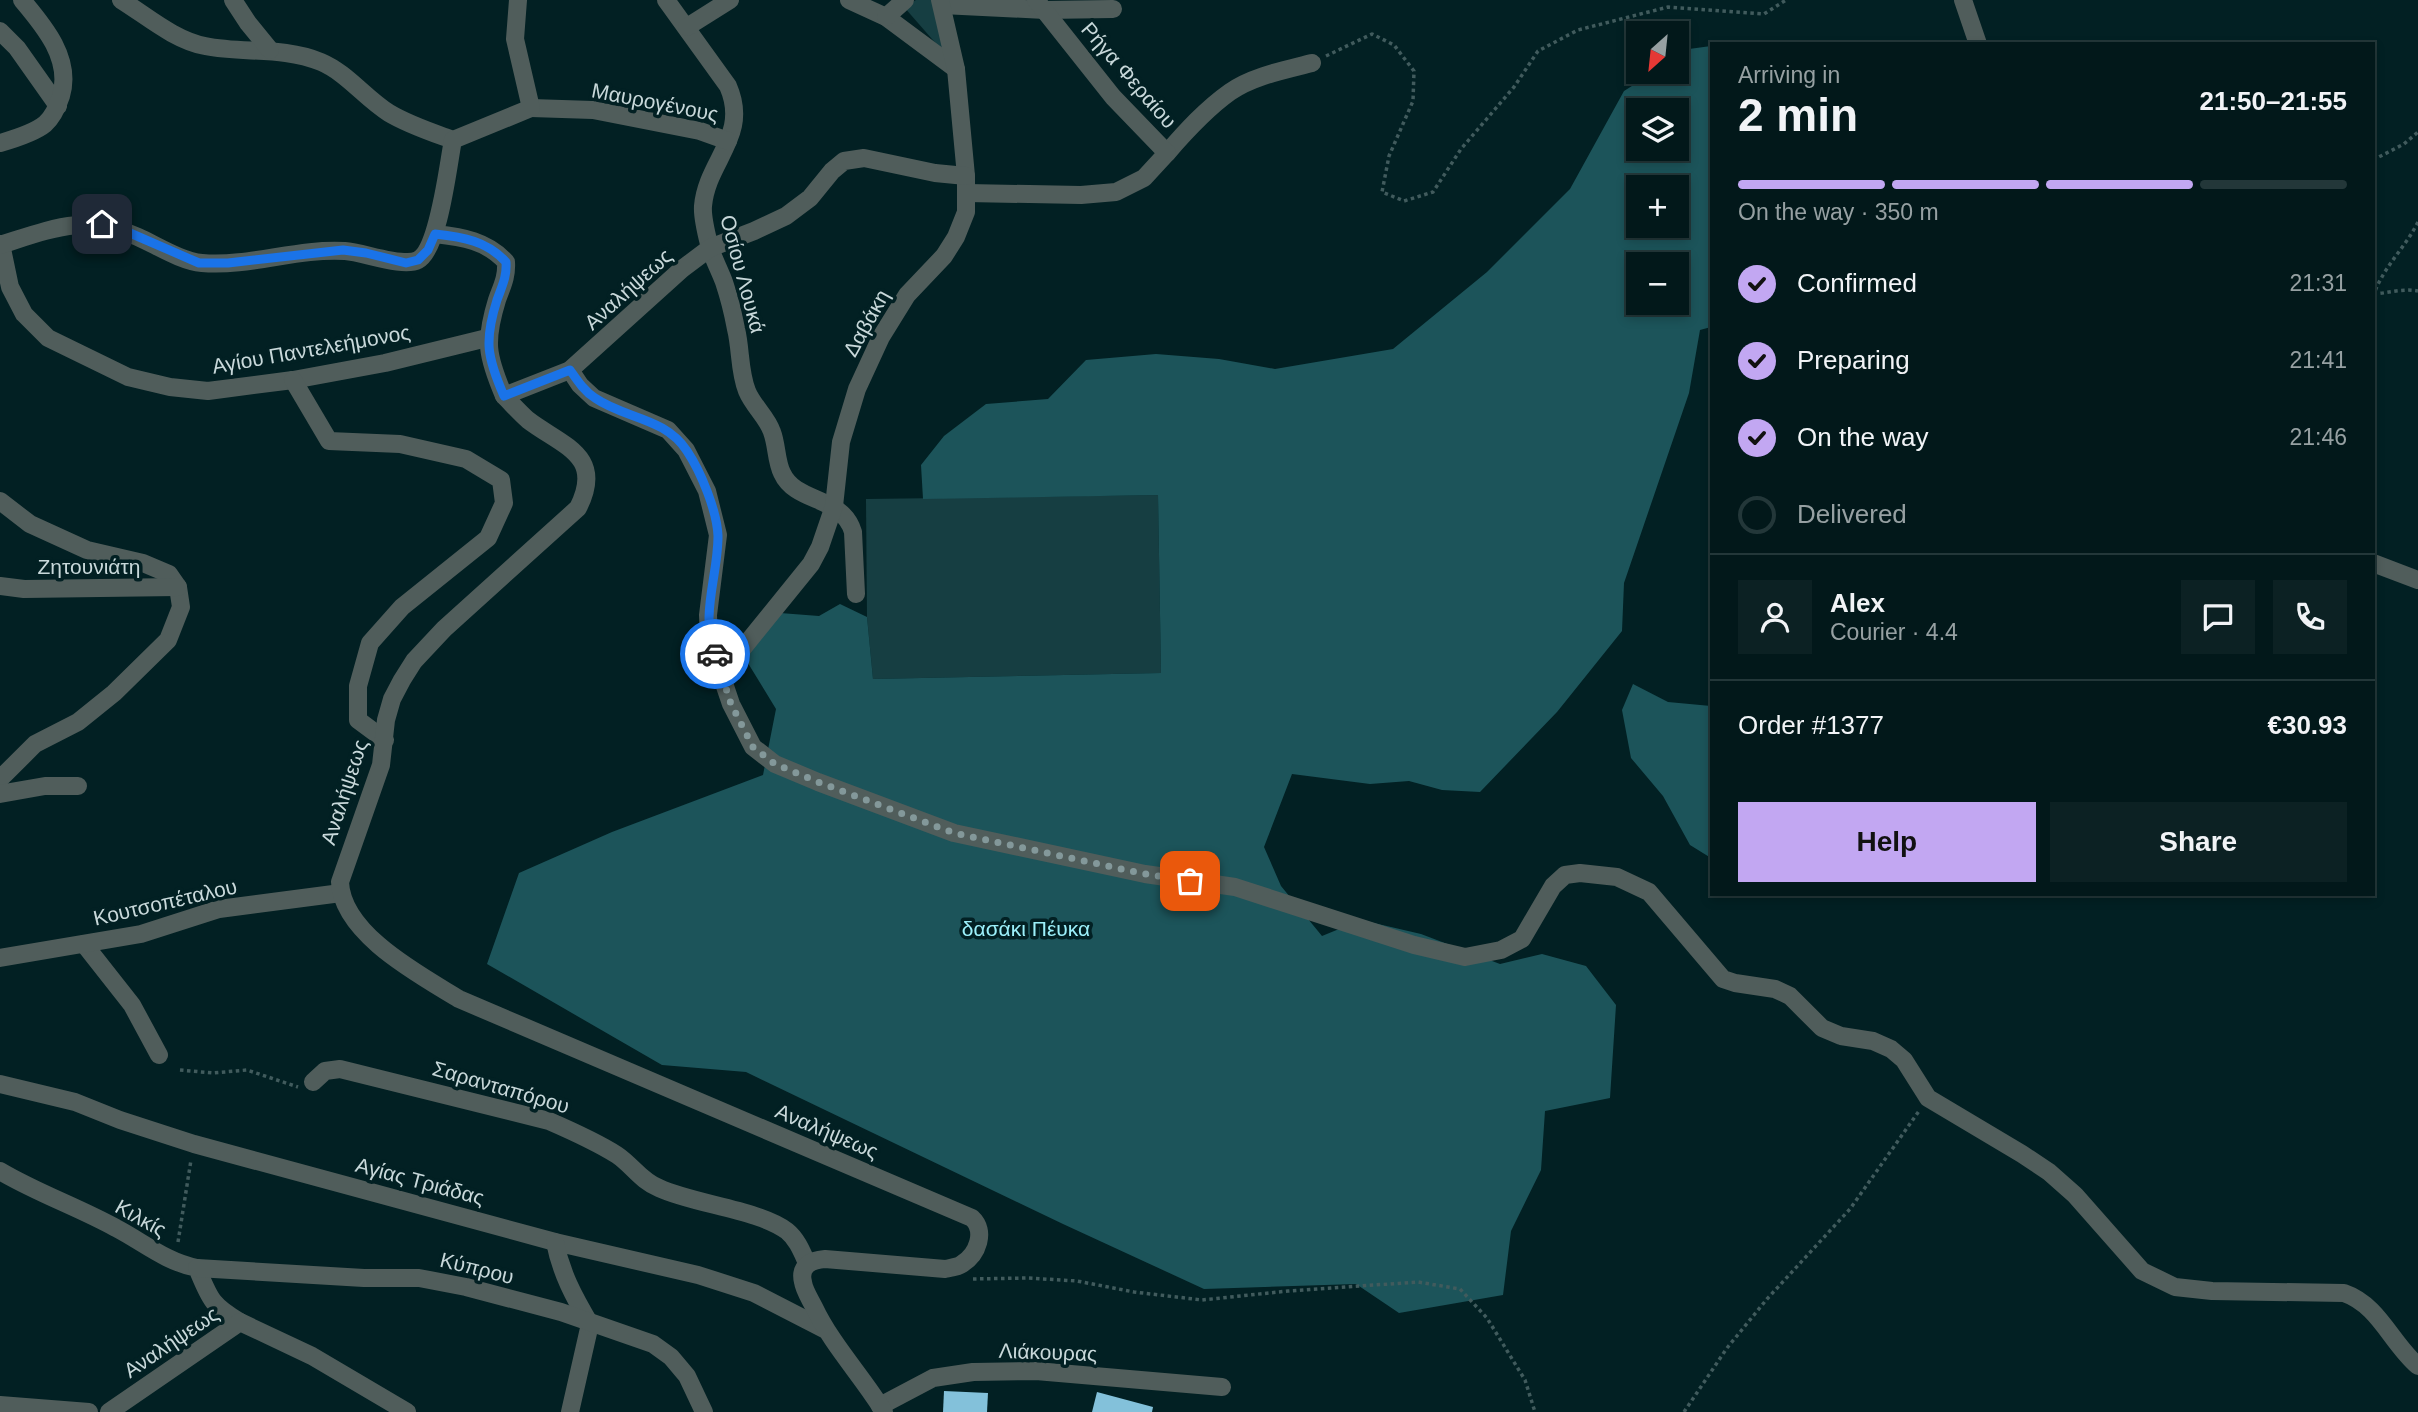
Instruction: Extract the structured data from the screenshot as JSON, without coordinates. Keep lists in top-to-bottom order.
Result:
{
  "streets": {
    "street": [
      "Ρήγα Φεραίου",
      "Μαυρογένους",
      "Οσίου Λουκά",
      "Αναλήψεως",
      "Δαβάκη",
      "Αγίου Παντελεήμονος",
      "Ζητουνιάτη",
      "Κουτσοπέταλου",
      "Σαρανταπόρου",
      "Αγίας Τριάδας",
      "Κιλκίς",
      "Κύπρου",
      "Λιάκουρας"
    ]
  },
  "crossings": [
    ["Ρήγα Φεραίου", "Αναλήψεως"],
    ["Μαυρογένους", "Οσίου Λουκά"],
    ["Οσίου Λουκά", "Αναλήψεως"],
    ["Οσίου Λουκά", "Δαβάκη"],
    ["Αναλήψεως", "Δαβάκη"],
    ["Αναλήψεως", "Κουτσοπέταλου"],
    ["Κιλκίς", "Κύπρου"]
  ],
  "parks": ["δασάκι Πέυκα"],
  "north": "bottom left",
  "page": {
    "map_buttons": ["+", "−"],
    "heading": ["2 min", "Arriving in", "21:50–21:55"],
    "panel": [
      "Alex",
      "Courier · 4.4",
      "Order #1377",
      "€30.93"
    ],
    "bar": "On the way · 350 m",
    "list": [
      ["Confirmed", "21:31"],
      ["Preparing", "21:41"],
      ["On the way", "21:46"],
      "Delivered"
    ],
    "buttons": ["Help", "Share"]
  }
}
